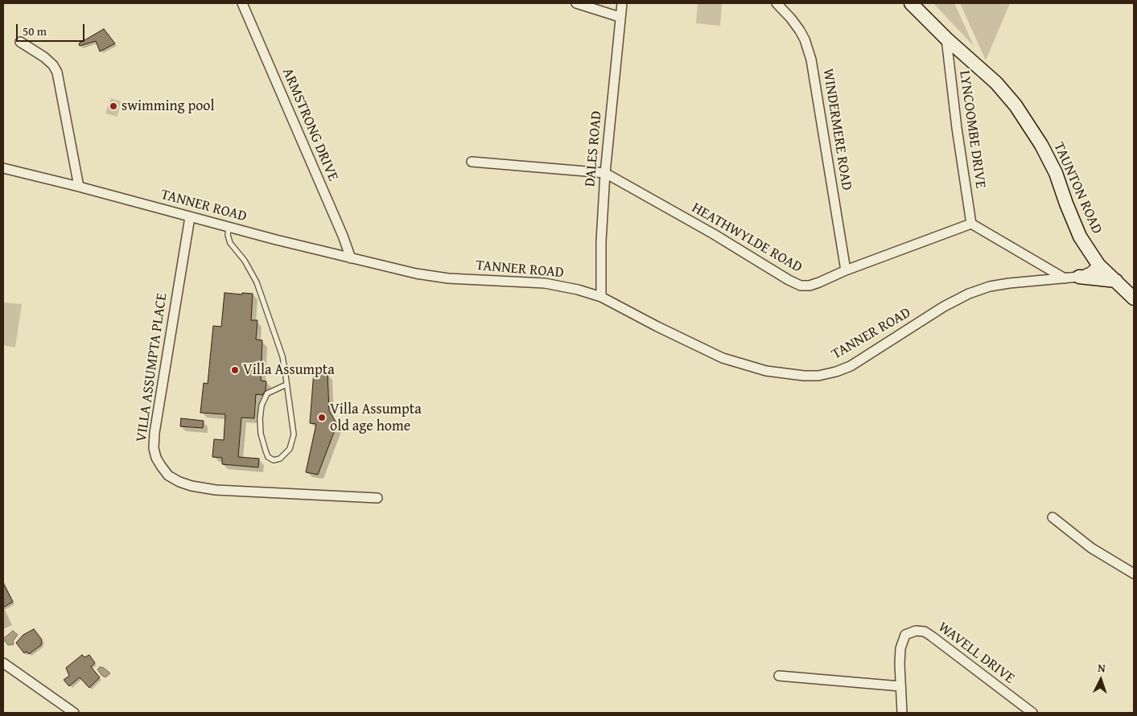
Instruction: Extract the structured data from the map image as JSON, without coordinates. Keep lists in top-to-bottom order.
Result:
{
  "streets": {
    "street": [
      "ARMSTRONG DRIVE",
      "WINDERMERE ROAD",
      "LYNCOOMBE DRIVE",
      "DALES ROAD",
      "TAUNTON ROAD",
      "TANNER ROAD",
      "HEATHWYLDE ROAD",
      "VILLA ASSUMPTA PLACE",
      "WAVELL DRIVE"
    ]
  },
  "crossings": [
    ["ARMSTRONG DRIVE", "TANNER ROAD"],
    ["WINDERMERE ROAD", "HEATHWYLDE ROAD"],
    ["LYNCOOMBE DRIVE", "TAUNTON ROAD"],
    ["LYNCOOMBE DRIVE", "HEATHWYLDE ROAD"],
    ["DALES ROAD", "TANNER ROAD"],
    ["DALES ROAD", "HEATHWYLDE ROAD"],
    ["TAUNTON ROAD", "TANNER ROAD"],
    ["TANNER ROAD", "VILLA ASSUMPTA PLACE"]
  ],
  "places": ["swimming pool", "Villa Assumpta", "Villa Assumpta old age home"],
  "scale_bar": "50 m",
  "north": "top"
}
